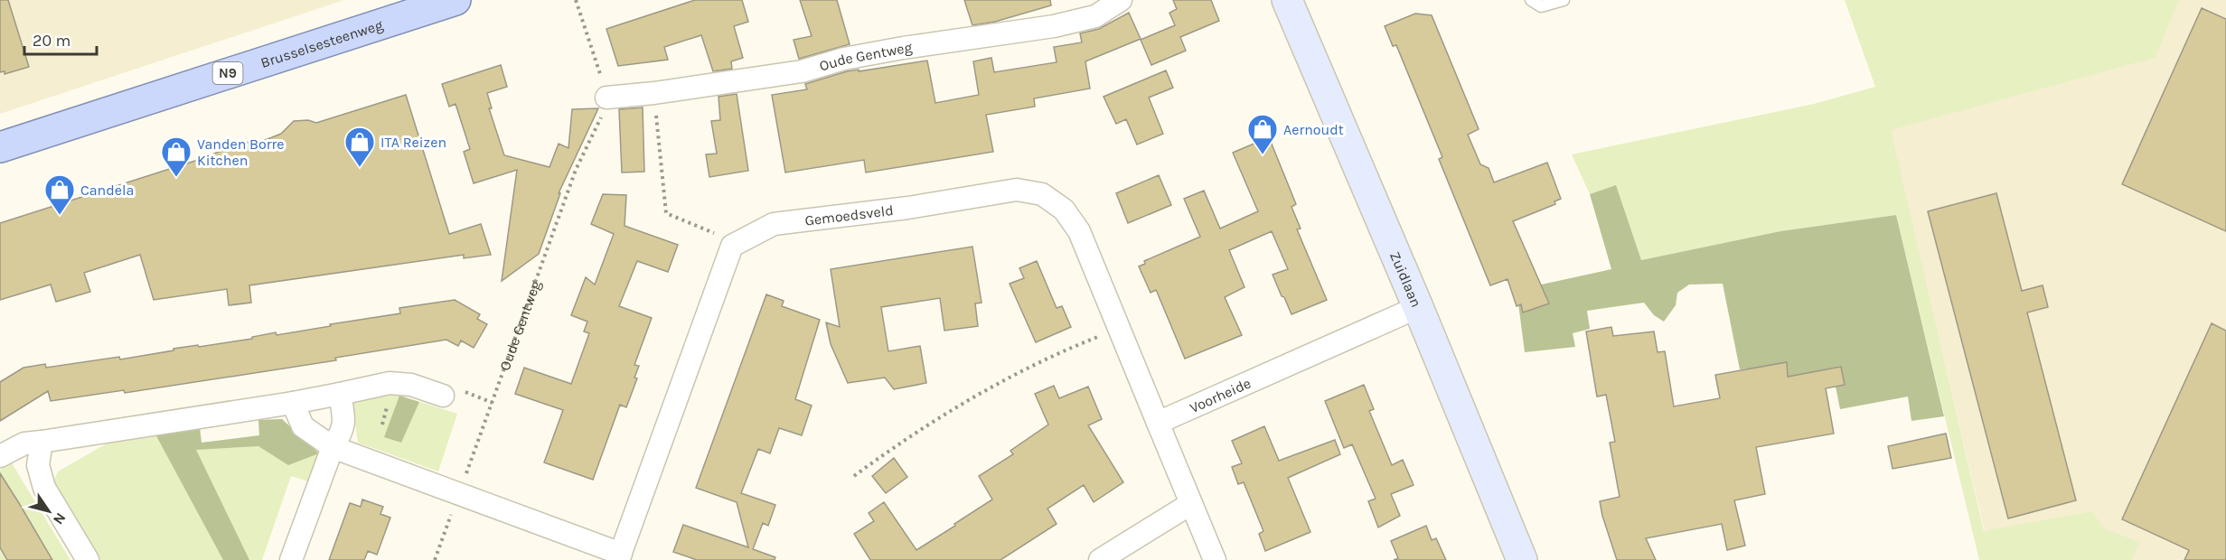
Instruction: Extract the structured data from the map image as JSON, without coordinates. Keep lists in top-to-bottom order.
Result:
{
  "streets": {
    "main road": ["Brusselsesteenweg", "N9", "Zuidlaan"],
    "street": ["Oude Gentweg", "Gemoedsveld", "Voorheide"]
  },
  "crossings": [
    ["Gemoedsveld", "Voorheide"],
    ["Zuidlaan", "Voorheide"]
  ],
  "places": {
    "shop": [
      "Aernoudt",
      "ITA Reizen",
      "Vanden Borre Kitchen",
      "Candela"
    ]
  },
  "scale_bar": "20 m",
  "north": "bottom right"
}
